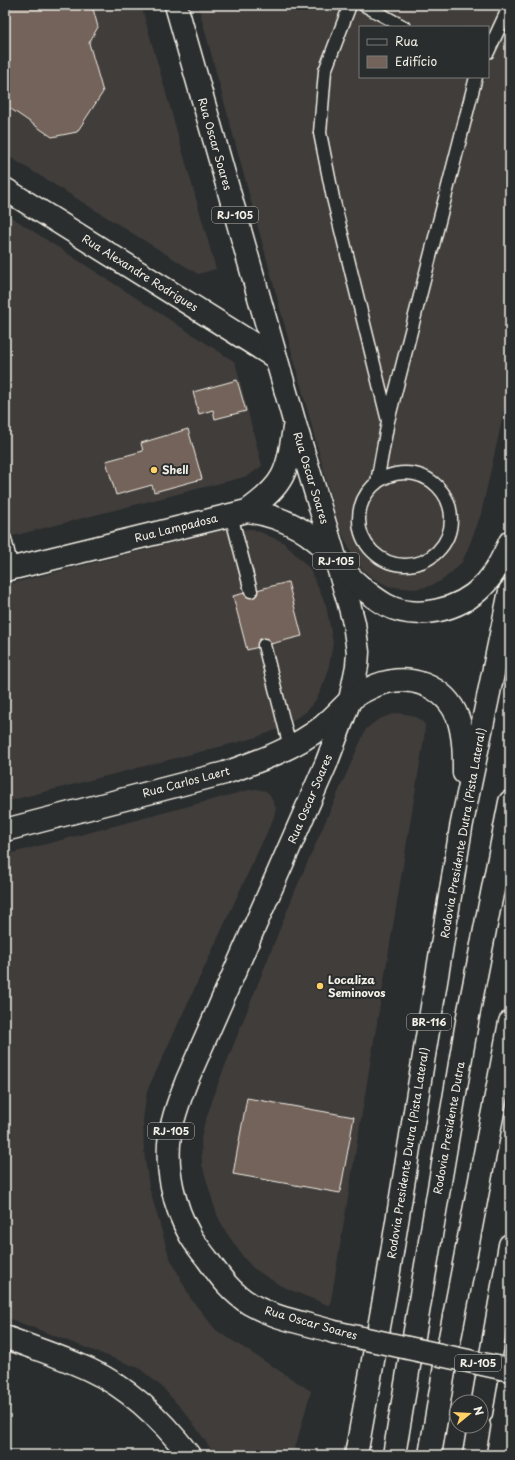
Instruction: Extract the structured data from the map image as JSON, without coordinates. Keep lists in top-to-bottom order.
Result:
{
  "streets": {
    "main road": [
      "Rua Oscar Soares",
      "RJ-105",
      "Rua Alexandre Rodrigues",
      "Rua Lampadosa",
      "Rua Carlos Laert",
      "Rodovia Presidente Dutra (Pista Lateral)",
      "BR-116",
      "Rodovia Presidente Dutra"
    ]
  },
  "crossings": [
    ["Rua Oscar Soares", "Rua Alexandre Rodrigues"],
    ["Rua Oscar Soares", "Rua Lampadosa"],
    ["Rua Oscar Soares", "Rua Carlos Laert"],
    ["Rua Carlos Laert", "Rodovia Presidente Dutra (Pista Lateral)"]
  ],
  "places": ["Shell", "Localiza Seminovos"],
  "legend": ["Rua", "Edifício"],
  "north": "right"
}
